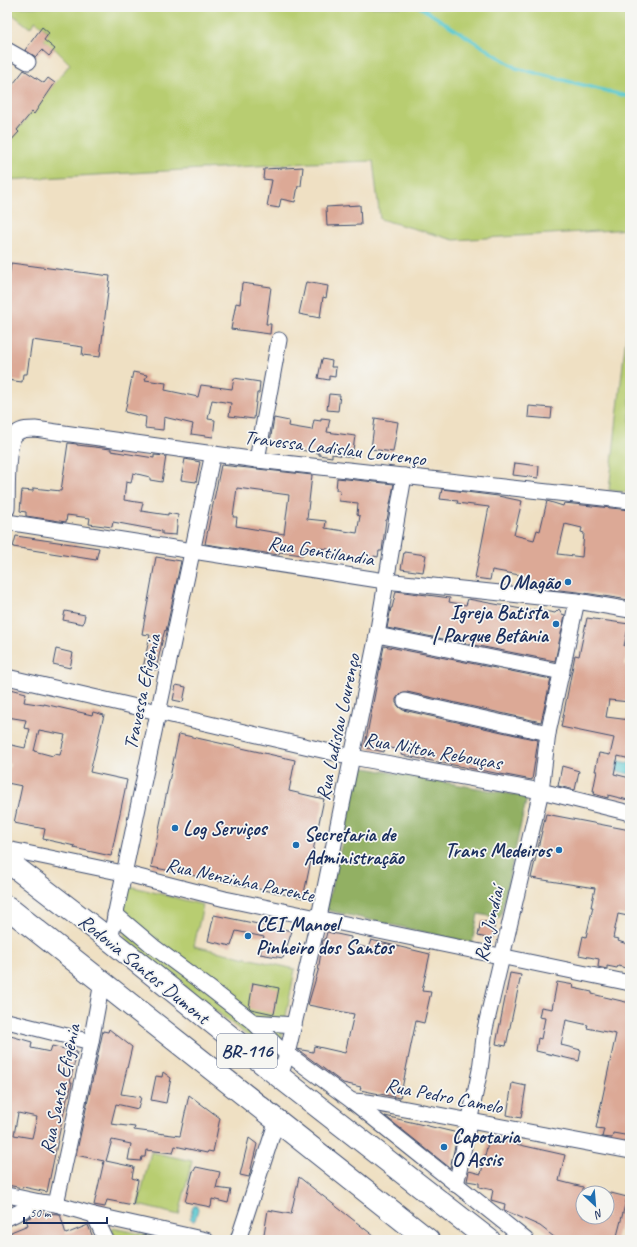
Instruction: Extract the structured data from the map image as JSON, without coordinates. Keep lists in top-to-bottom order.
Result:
{
  "streets": {
    "highway": ["Rodovia Santos Dumont", "BR-116"],
    "street": [
      "Travessa Ladislau Lourenço",
      "Rua Gentilandia",
      "Travessa Efigênia",
      "Rua Ladislau Lourenço",
      "Rua Nilton Rebouças",
      "Rua Nenzinha Parente",
      "Rua Jundiaí",
      "Rua Santa Efigênia",
      "Rua Pedro Camelo"
    ]
  },
  "crossings": [
    ["Travessa Ladislau Lourenço", "Travessa Efigênia"],
    ["Travessa Ladislau Lourenço", "Rua Ladislau Lourenço"],
    ["Rua Gentilandia", "Travessa Efigênia"],
    ["Rua Gentilandia", "Rua Ladislau Lourenço"],
    ["Rua Gentilandia", "Rua Jundiaí"],
    ["Travessa Efigênia", "Rua Nilton Rebouças"],
    ["Travessa Efigênia", "Rua Nenzinha Parente"],
    ["Travessa Efigênia", "Rodovia Santos Dumont"],
    ["Travessa Efigênia", "Rua Pedro Camelo"],
    ["Rua Ladislau Lourenço", "Rua Nilton Rebouças"],
    ["Rua Ladislau Lourenço", "Rua Nenzinha Parente"],
    ["Rua Ladislau Lourenço", "Rodovia Santos Dumont"],
    ["Rua Ladislau Lourenço", "Rua Pedro Camelo"],
    ["Rua Nilton Rebouças", "Rua Jundiaí"],
    ["Rua Nenzinha Parente", "Rua Jundiaí"],
    ["Rua Jundiaí", "Rua Pedro Camelo"],
    ["Rodovia Santos Dumont", "Rua Santa Efigênia"]
  ],
  "places": [
    "O Magão",
    "Igreja Batista | Parque Betânia",
    "Log Serviços",
    "Secretaria de Administração",
    "Trans Medeiros",
    "CEI Manoel Pinheiro dos Santos",
    "Capotaria O Assis"
  ],
  "scale_bar": "50 m",
  "north": "bottom right"
}
